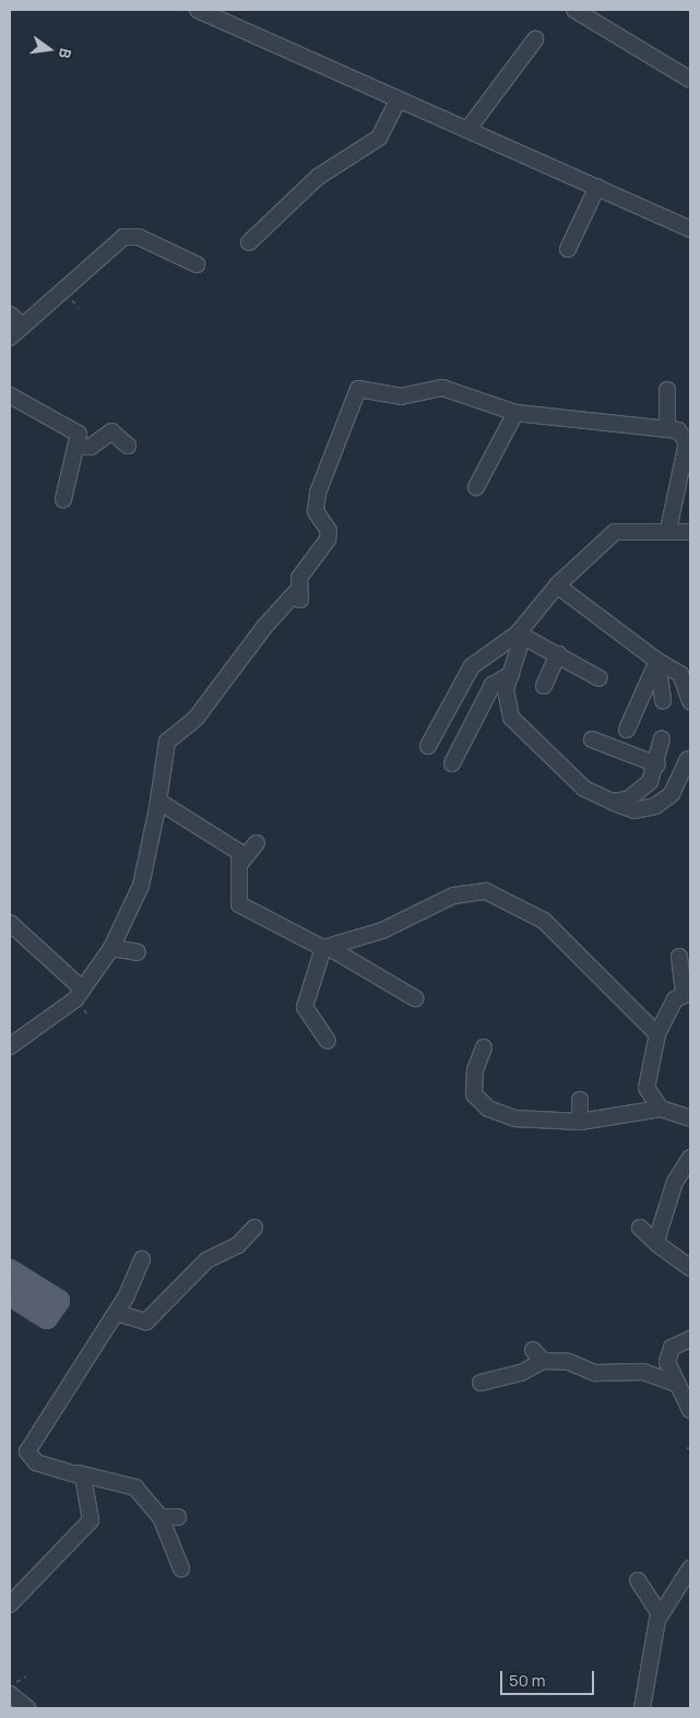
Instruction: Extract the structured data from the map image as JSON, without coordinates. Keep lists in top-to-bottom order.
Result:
{
  "scale_bar": "50 m",
  "north": "right"
}
